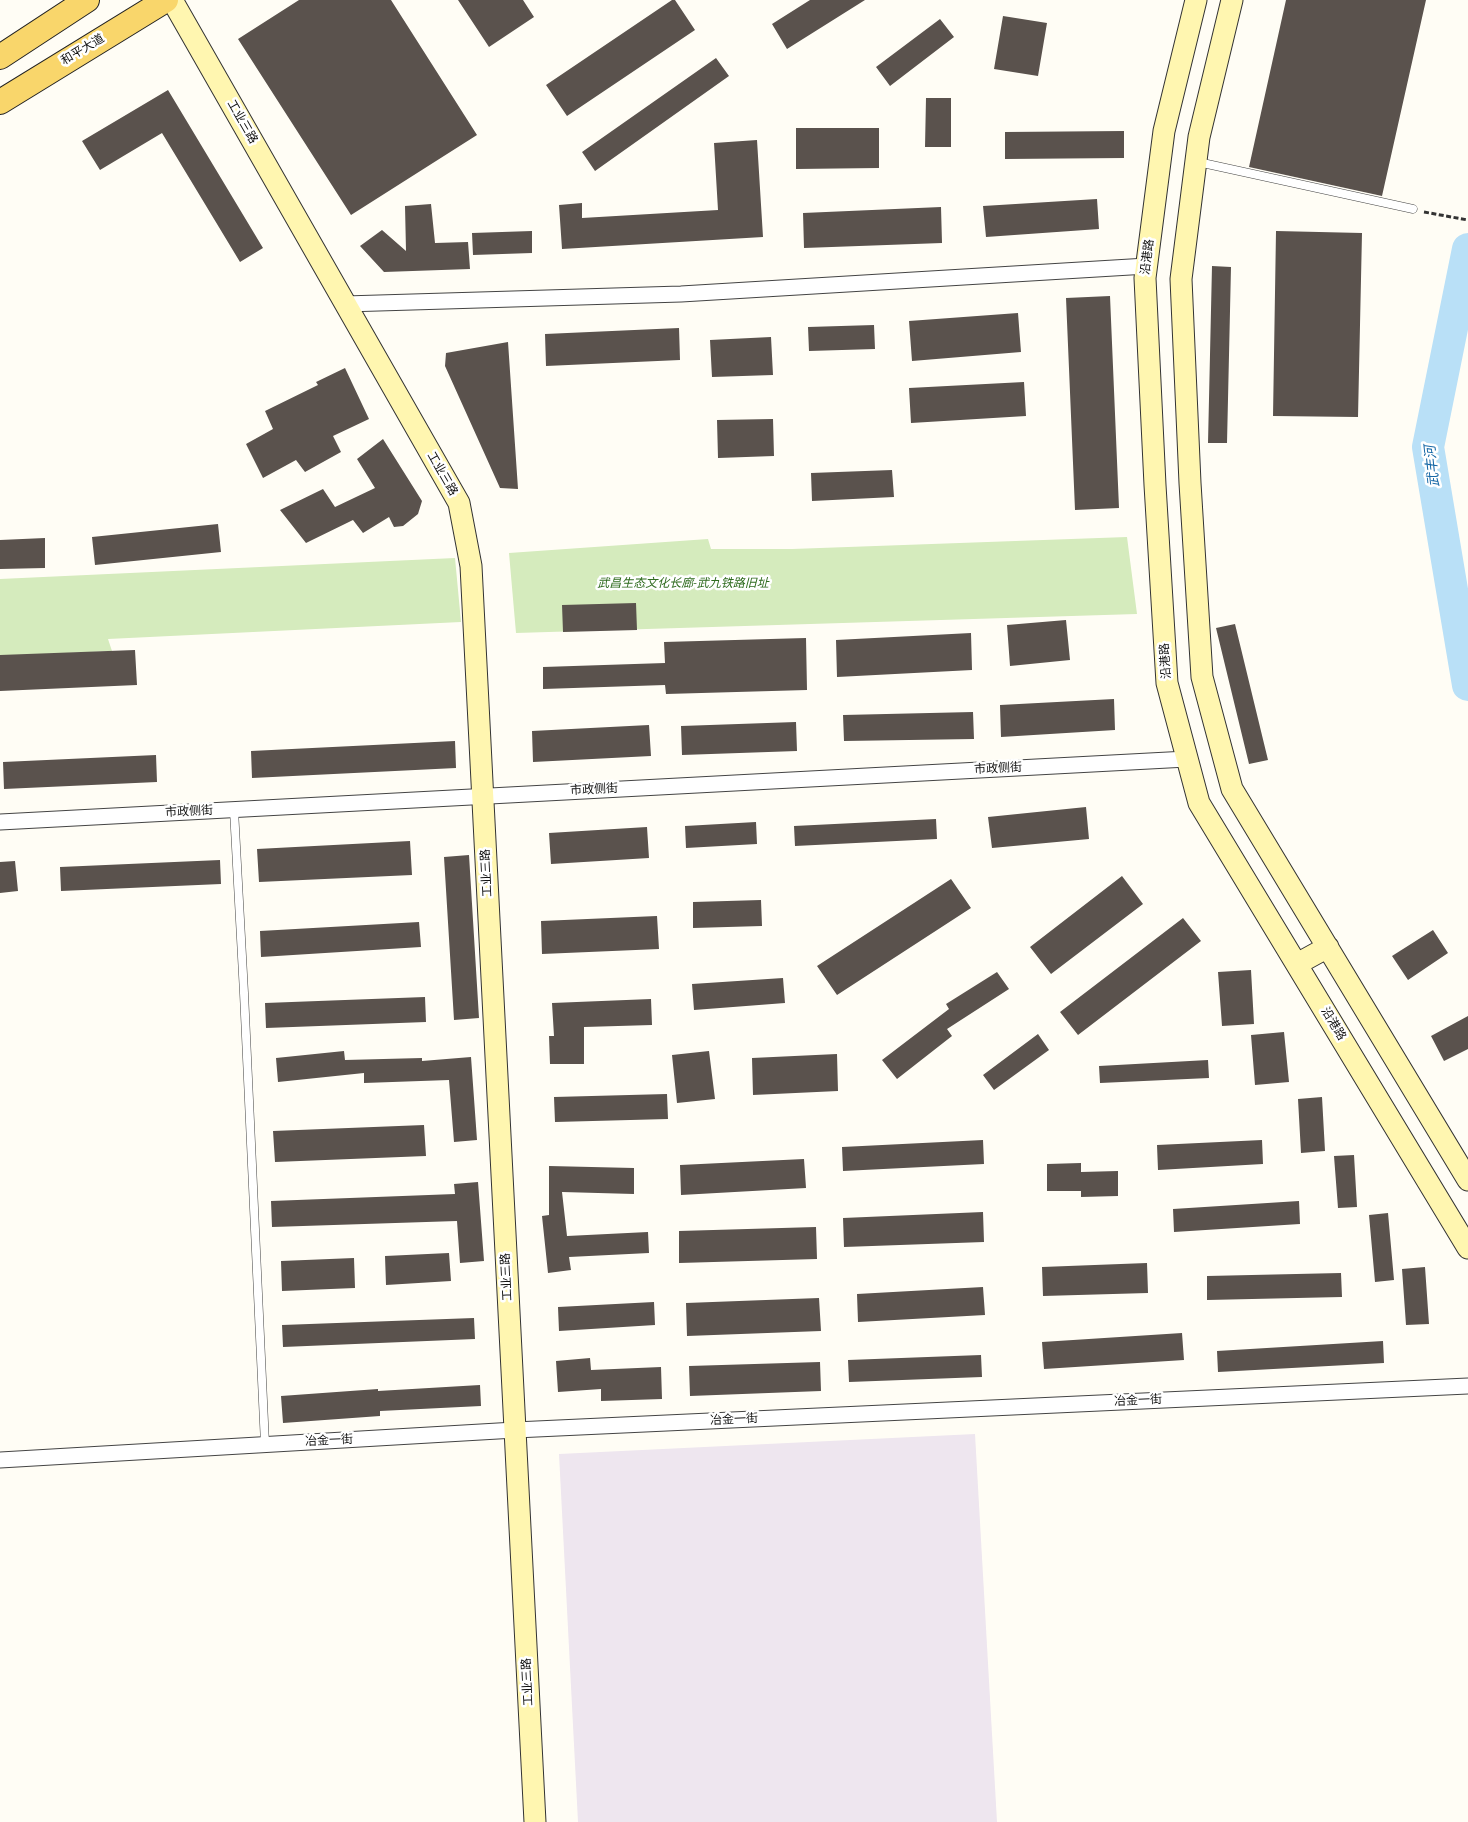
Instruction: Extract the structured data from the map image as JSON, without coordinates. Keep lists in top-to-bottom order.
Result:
{
  "streets": {
    "main road": ["和平大道", "工业三路", "沿港路"],
    "street": ["市政侧街", "冶金一街"]
  },
  "crossings": [
    ["工业三路", "市政侧街"],
    ["工业三路", "冶金一街"],
    ["沿港路", "市政侧街"]
  ],
  "water": ["武丰河"],
  "parks": ["武昌生态文化长廊-武九铁路旧址"]
}
